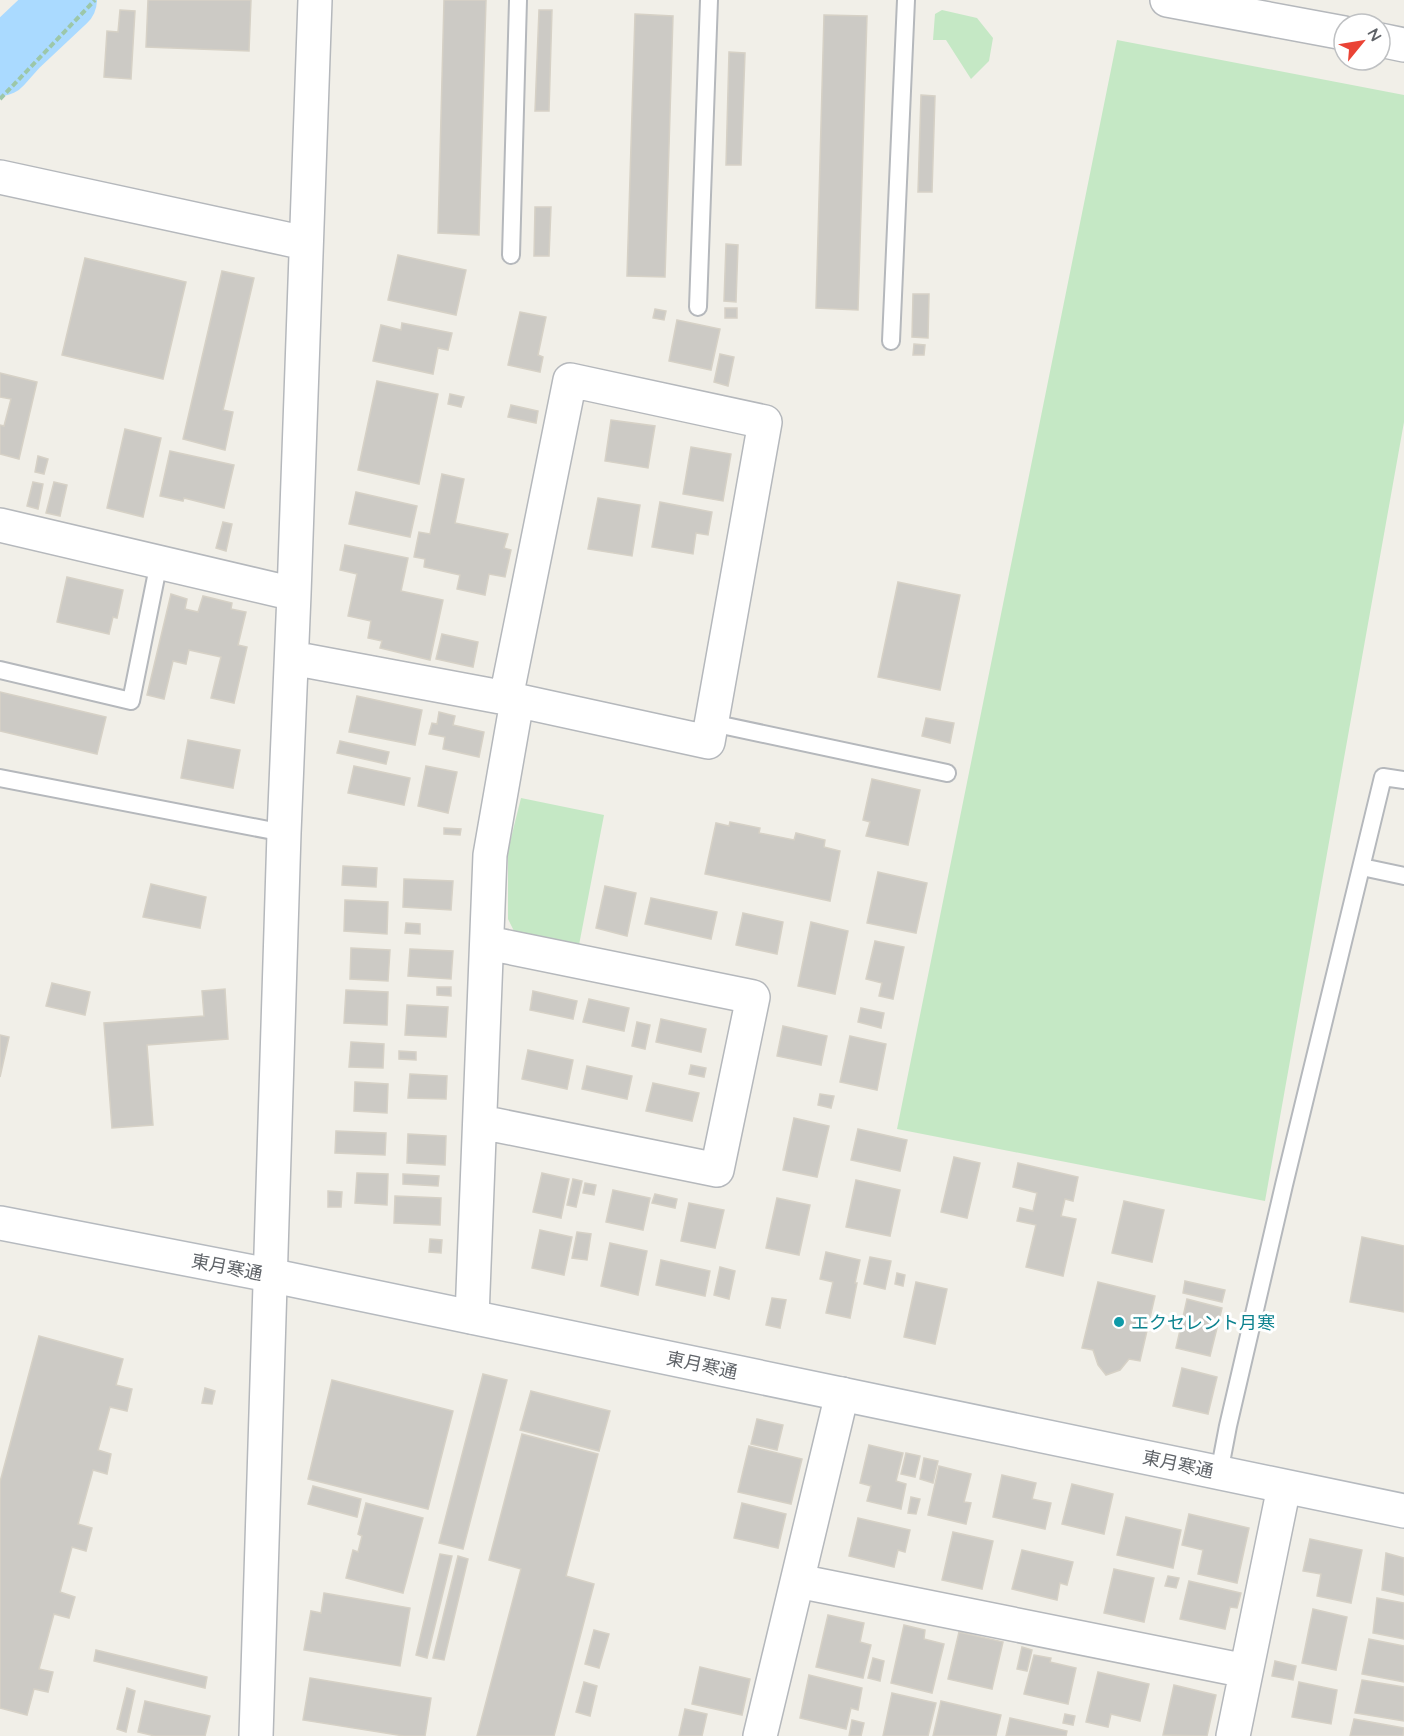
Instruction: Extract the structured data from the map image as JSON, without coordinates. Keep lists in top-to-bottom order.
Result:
{
  "streets": {
    "street": ["東月寒通"]
  },
  "places": ["エクセレント月寒"],
  "north": "top right"
}
